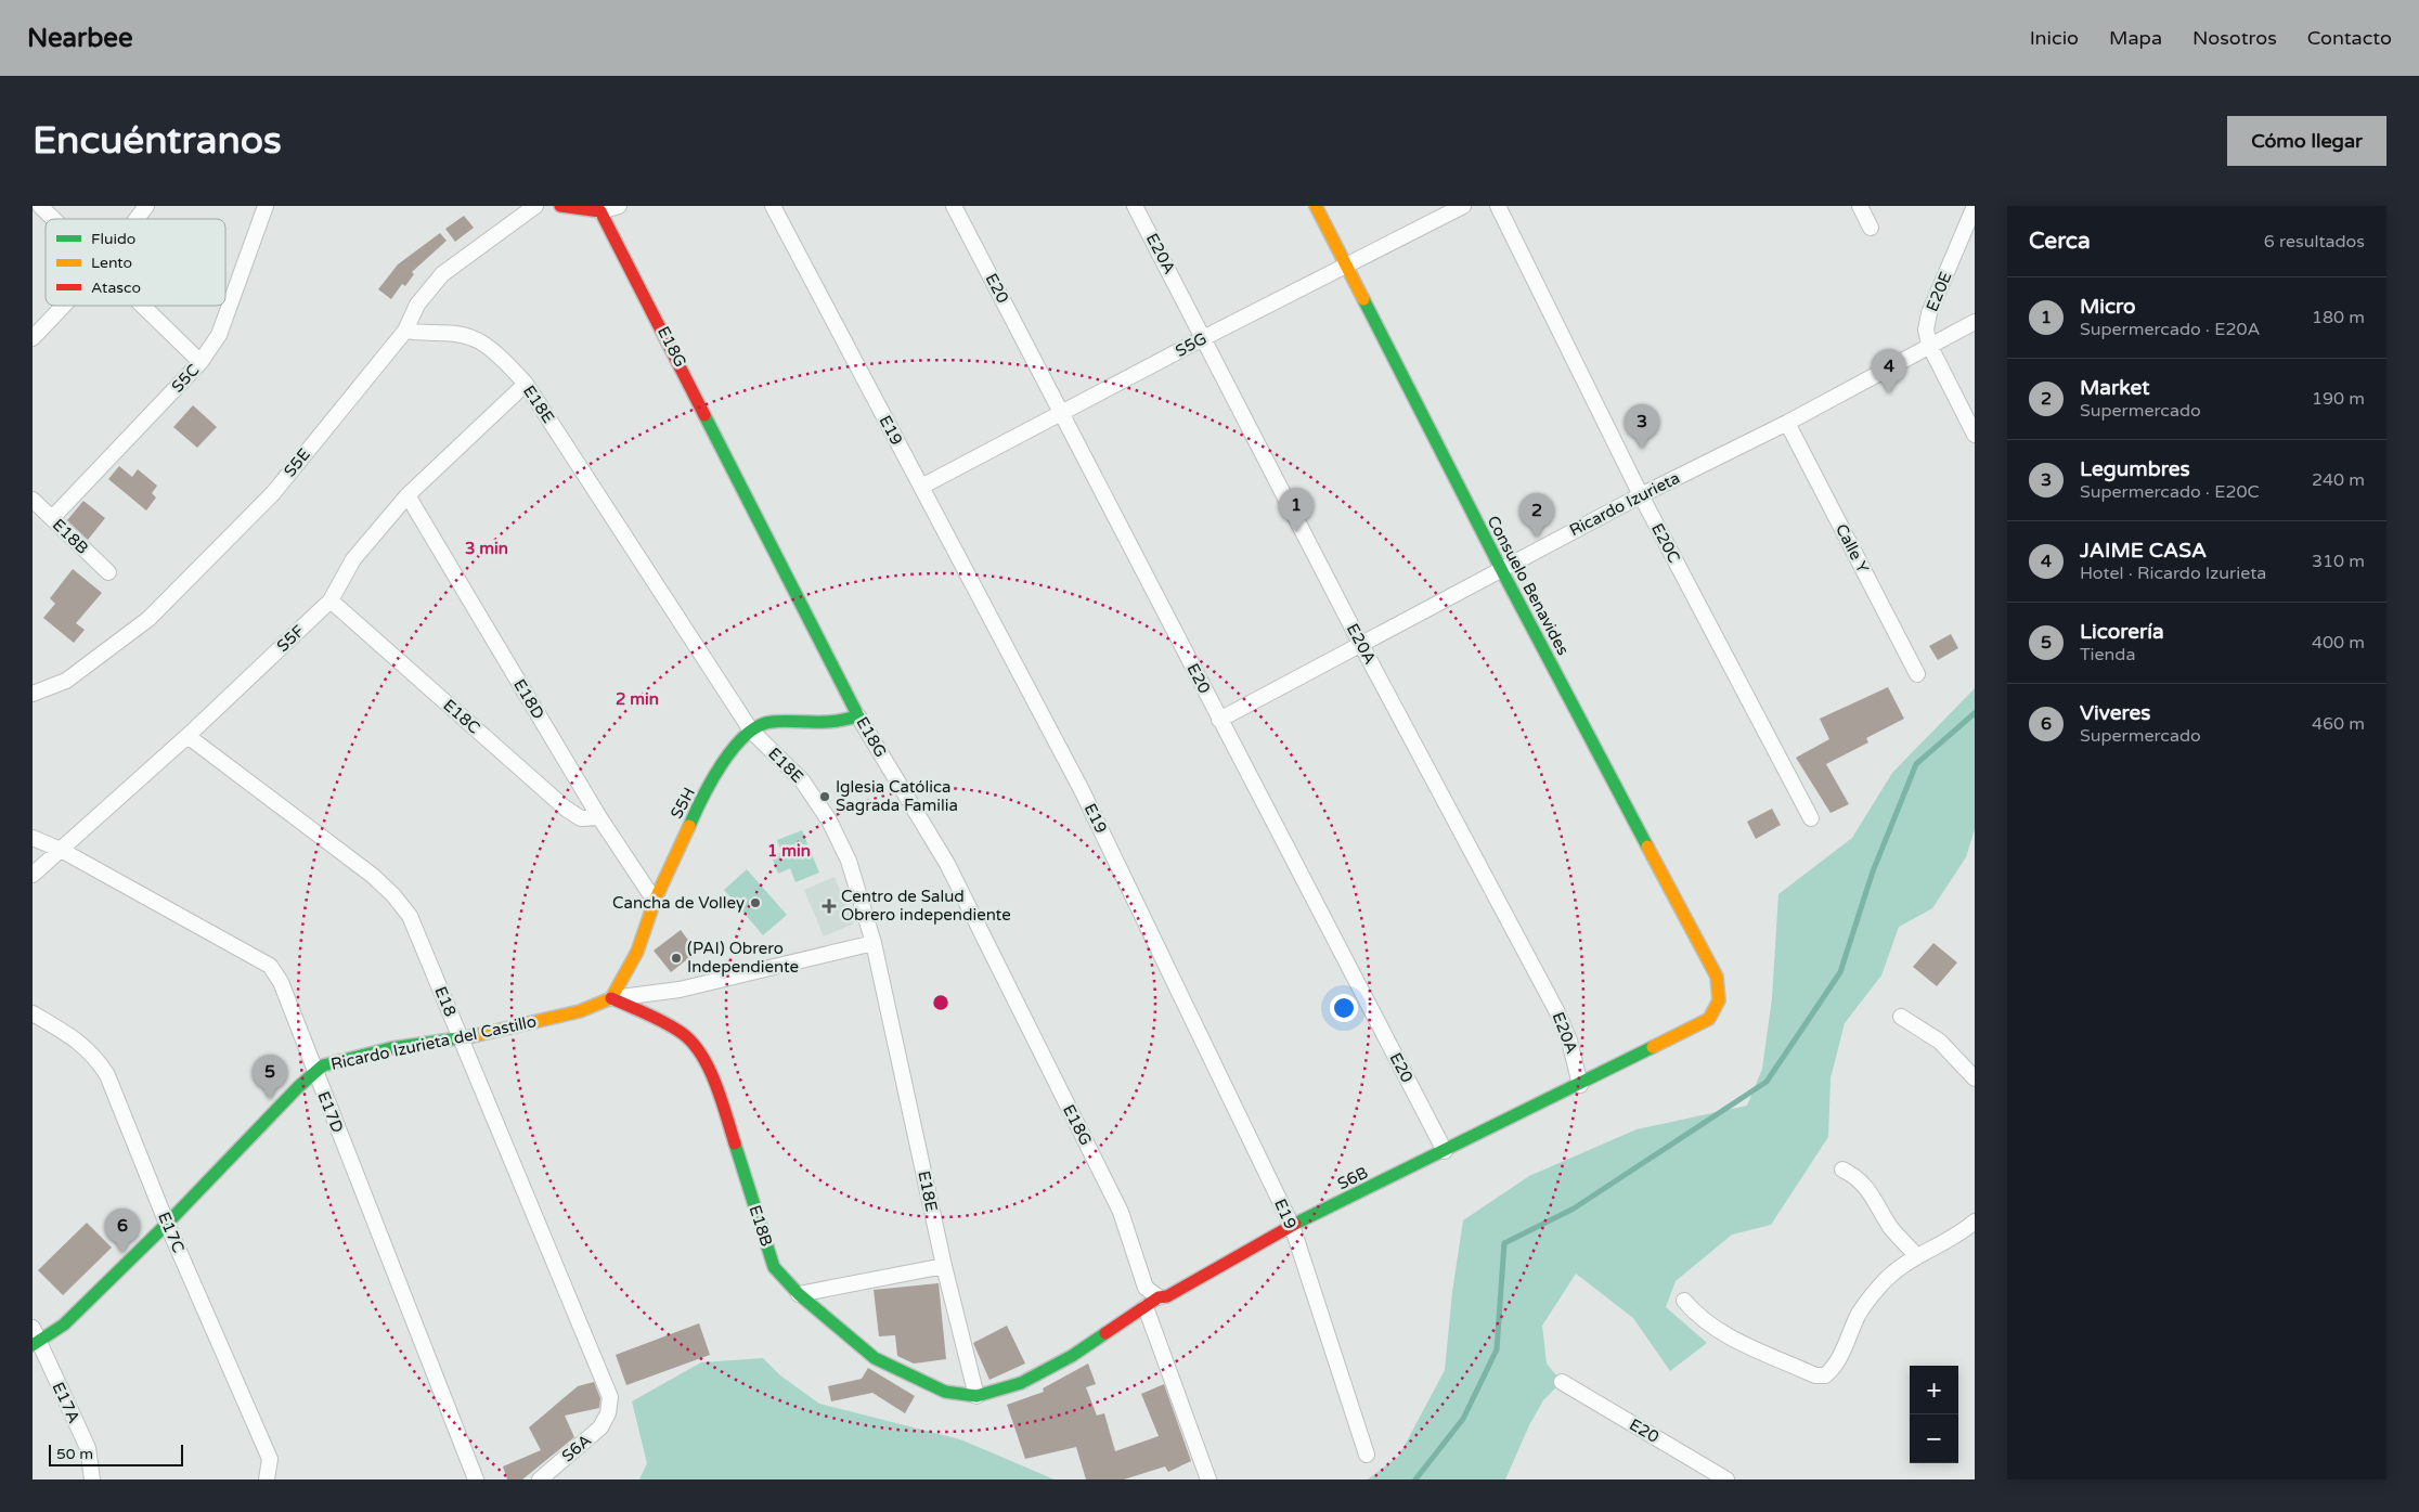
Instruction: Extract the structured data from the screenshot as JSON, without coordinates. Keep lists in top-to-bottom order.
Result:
{
  "streets": {
    "street": [
      "E20A",
      "E20",
      "E20E",
      "S5G",
      "E18G",
      "S5C",
      "E18E",
      "E19",
      "S5E",
      "Ricardo Izurieta",
      "E18B",
      "E20C",
      "Calle Y",
      "Consuelo Benavides",
      "S5F",
      "E18D",
      "E18C",
      "S5H",
      "E18",
      "Ricardo Izurieta del Castillo",
      "E17D",
      "S6B",
      "E17C",
      "E17A",
      "S6A"
    ]
  },
  "crossings": [
    ["E20A", "S5G"],
    ["E20A", "Ricardo Izurieta"],
    ["E20A", "S6B"],
    ["E20", "S5G"],
    ["E20", "Ricardo Izurieta"],
    ["E20", "S6B"],
    ["E20E", "Ricardo Izurieta"],
    ["S5G", "E19"],
    ["S5G", "Consuelo Benavides"],
    ["E18G", "S5H"],
    ["E18G", "S6B"],
    ["S5C", "E18B"],
    ["E18E", "S5E"],
    ["E18E", "E18B"],
    ["E18E", "S5F"],
    ["E18E", "S5H"],
    ["E18E", "Ricardo Izurieta del Castillo"],
    ["E18E", "S6B"],
    ["E19", "S6B"],
    ["Ricardo Izurieta", "E20C"],
    ["Ricardo Izurieta", "Calle Y"],
    ["Ricardo Izurieta", "Consuelo Benavides"],
    ["E18B", "S5H"],
    ["E18B", "Ricardo Izurieta del Castillo"],
    ["E18B", "S6B"],
    ["Consuelo Benavides", "S6B"],
    ["S5F", "E18D"],
    ["S5F", "E18C"],
    ["S5F", "E18"],
    ["S5F", "E17D"],
    ["E18D", "E18C"],
    ["E18D", "S5H"],
    ["S5H", "Ricardo Izurieta del Castillo"],
    ["E18", "Ricardo Izurieta del Castillo"],
    ["E18", "S6A"],
    ["Ricardo Izurieta del Castillo", "E17D"],
    ["Ricardo Izurieta del Castillo", "E17C"],
    ["Ricardo Izurieta del Castillo", "E17A"]
  ],
  "places": {
    "other": ["Iglesia Católica Sagrada Familia", "Cancha de Volley", "(PAI) Obrero Independiente"],
    "health": ["Centro de Salud Obrero independiente"]
  },
  "legend": ["Fluido", "Lento", "Atasco"],
  "scale_bar": "50 m",
  "page": {
    "header": "Nearbee",
    "nav": [
      "Inicio",
      "Mapa",
      "Nosotros",
      "Contacto"
    ],
    "buttons": "Cómo llegar",
    "title": "Encuéntranos",
    "heading": ["Cerca", "6 resultados"],
    "list": [
      {
        "mark": "1",
        "name": "Micro",
        "note": "Supermercado · E20A",
        "value": "180 m"
      },
      {
        "mark": "2",
        "name": "Market",
        "note": "Supermercado",
        "value": "190 m"
      },
      {
        "mark": "3",
        "name": "Legumbres",
        "note": "Supermercado · E20C",
        "value": "240 m"
      },
      {
        "mark": "4",
        "name": "JAIME CASA",
        "note": "Hotel · Ricardo Izurieta",
        "value": "310 m"
      },
      {
        "mark": "5",
        "name": "Licorería",
        "note": "Tienda",
        "value": "400 m"
      },
      {
        "mark": "6",
        "name": "Viveres",
        "note": "Supermercado",
        "value": "460 m"
      }
    ],
    "pins": [
      "4",
      "3",
      "1",
      "2",
      "5",
      "6"
    ],
    "map_buttons": ["+", "−"],
    "scale": "50 m"
  },
  "rings": ["3 min", "2 min", "1 min"]
}
